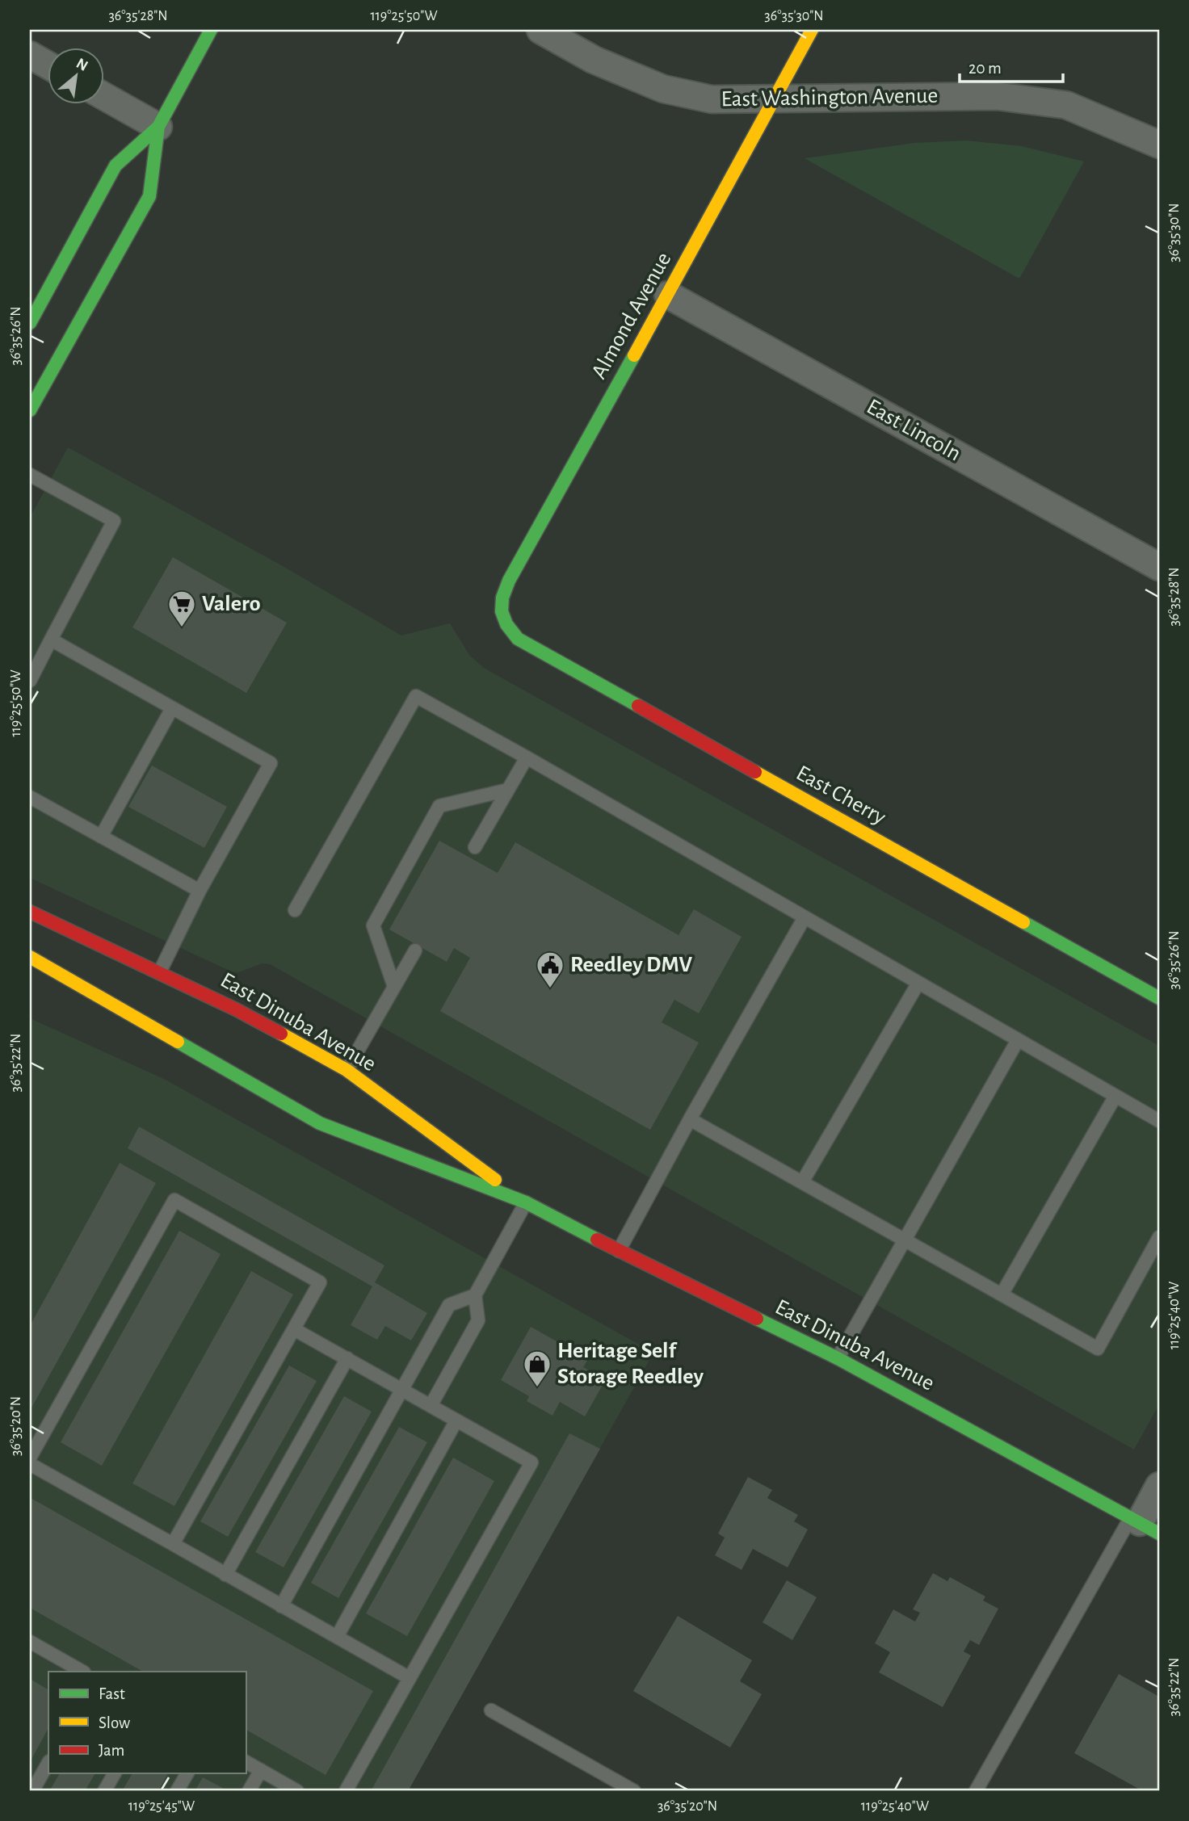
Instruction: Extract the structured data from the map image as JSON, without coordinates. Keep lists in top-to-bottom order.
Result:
{
  "streets": {
    "street": [
      "East Washington Avenue",
      "Almond Avenue",
      "East Lincoln",
      "East Cherry",
      "East Dinuba Avenue"
    ]
  },
  "crossings": [
    ["East Washington Avenue", "Almond Avenue"],
    ["Almond Avenue", "East Lincoln"],
    ["Almond Avenue", "East Cherry"]
  ],
  "places": {
    "supermarket": ["Valero"],
    "public building": ["Reedley DMV"],
    "shop": ["Heritage Self Storage Reedley"]
  },
  "legend": ["Fast", "Slow", "Jam"],
  "scale_bar": "20 m",
  "north": "top right",
  "coordinates": [
    "36°35'28\"N",
    "119°25'50\"W",
    "36°35'30\"N",
    "36°35'26\"N",
    "36°35'22\"N",
    "119°25'40\"W",
    "36°35'20\"N",
    "119°25'45\"W"
  ]
}
